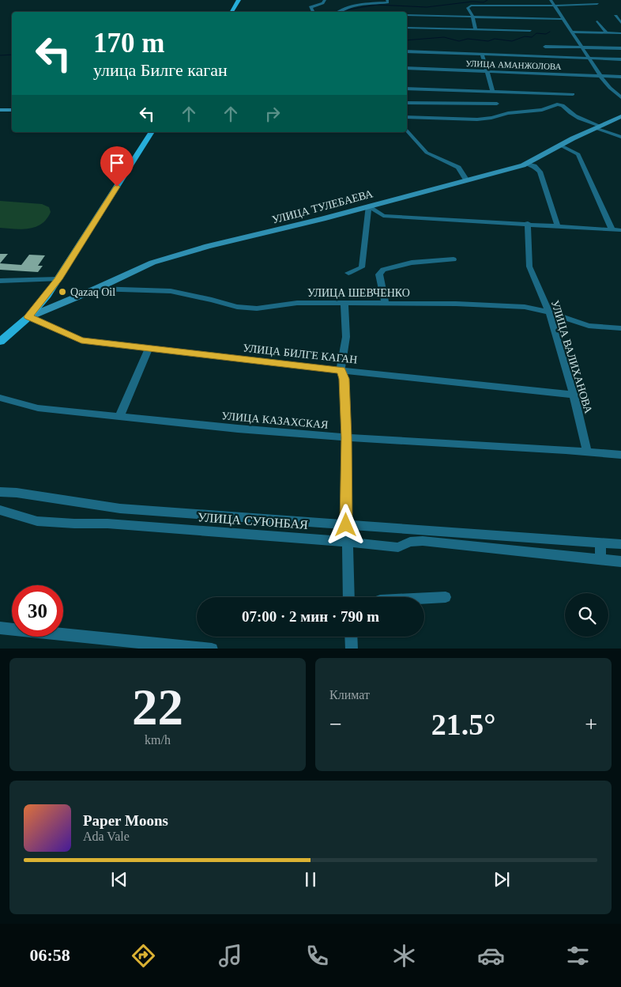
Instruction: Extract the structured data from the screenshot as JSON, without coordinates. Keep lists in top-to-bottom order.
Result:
{
  "streets": {
    "street": [
      "УЛИЦА АМАНЖОЛОВА",
      "УЛИЦА ТУЛЕБАЕВА",
      "УЛИЦА ШЕВЧЕНКО",
      "УЛИЦА БИЛГЕ КАГАН",
      "УЛИЦА ВАЛИХАНОВА",
      "УЛИЦА КАЗАХСКАЯ",
      "УЛИЦА СУЮНБАЯ"
    ]
  },
  "crossings": [
    ["УЛИЦА ТУЛЕБАЕВА", "УЛИЦА ШЕВЧЕНКО"],
    ["УЛИЦА ТУЛЕБАЕВА", "УЛИЦА БИЛГЕ КАГАН"],
    ["УЛИЦА ШЕВЧЕНКО", "УЛИЦА ВАЛИХАНОВА"],
    ["УЛИЦА БИЛГЕ КАГАН", "УЛИЦА ВАЛИХАНОВА"],
    ["УЛИЦА ВАЛИХАНОВА", "УЛИЦА КАЗАХСКАЯ"]
  ],
  "places": ["Qazaq Oil"],
  "page": {
    "turn": ["170 m", "улица Билге каган"],
    "limit": "30",
    "trip": "07:00 · 2 мин · 790 m",
    "tile": [
      ["22", "km/h"],
      "Климат"
    ],
    "heat": ["−", "21.5°", "+"],
    "song": ["Paper Moons", "Ada Vale"],
    "tabs": "06:58"
  }
}
